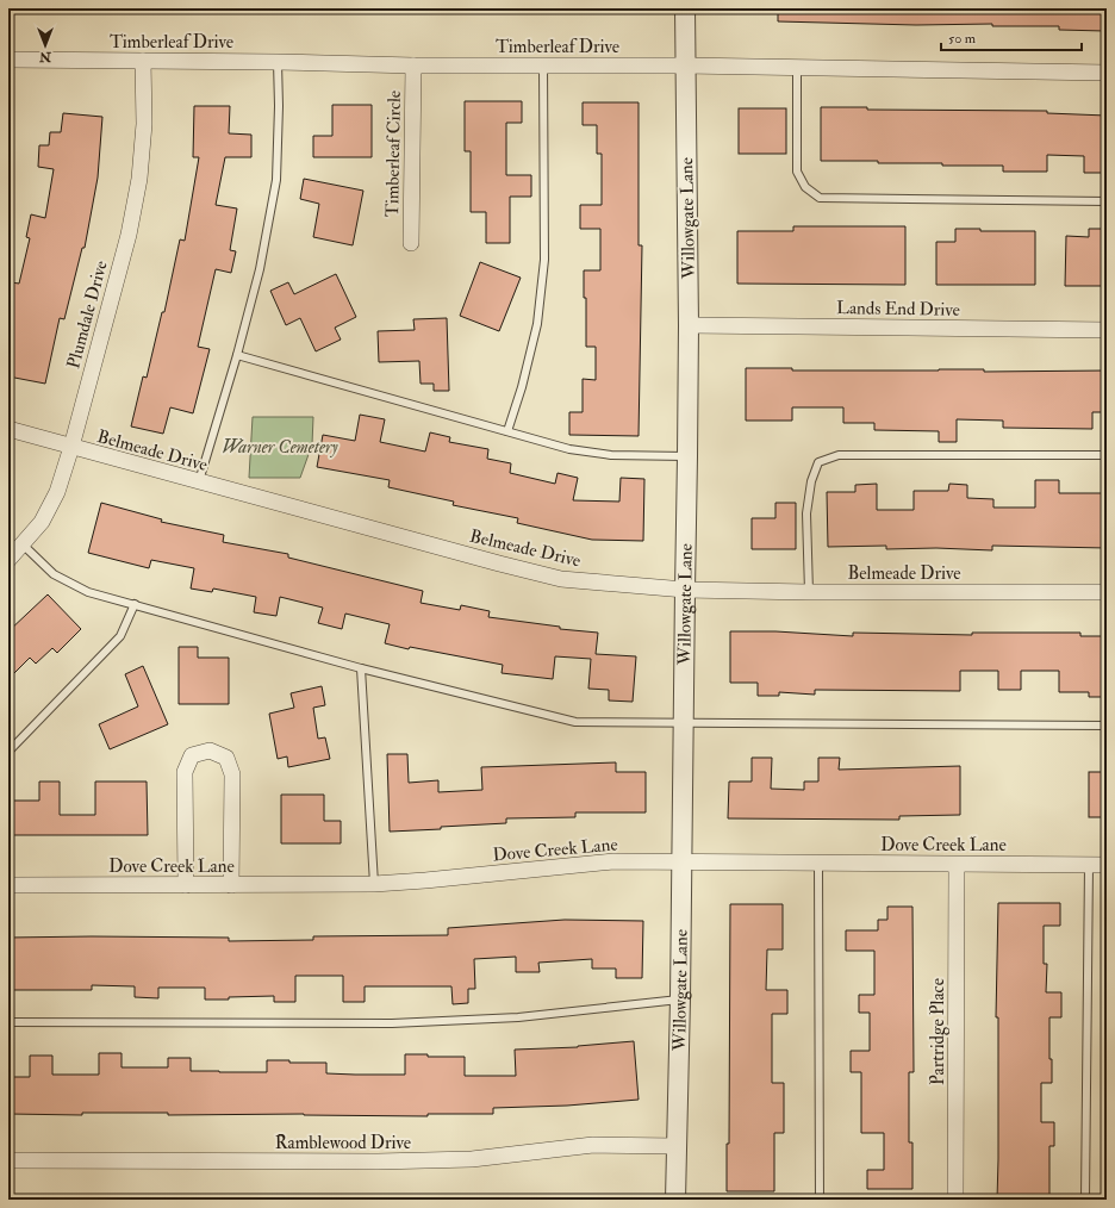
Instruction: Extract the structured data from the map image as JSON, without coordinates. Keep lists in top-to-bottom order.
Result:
{
  "streets": {
    "street": [
      "Timberleaf Drive",
      "Timberleaf Circle",
      "Willowgate Lane",
      "Lands End Drive",
      "Plumdale Drive",
      "Belmeade Drive",
      "Dove Creek Lane",
      "Partridge Place",
      "Ramblewood Drive"
    ]
  },
  "crossings": [
    ["Timberleaf Drive", "Timberleaf Circle"],
    ["Timberleaf Drive", "Willowgate Lane"],
    ["Timberleaf Drive", "Plumdale Drive"],
    ["Willowgate Lane", "Lands End Drive"],
    ["Willowgate Lane", "Belmeade Drive"],
    ["Willowgate Lane", "Dove Creek Lane"],
    ["Willowgate Lane", "Ramblewood Drive"],
    ["Plumdale Drive", "Belmeade Drive"],
    ["Dove Creek Lane", "Partridge Place"]
  ],
  "parks": ["Warner Cemetery"],
  "scale_bar": "50 m",
  "north": "bottom"
}
